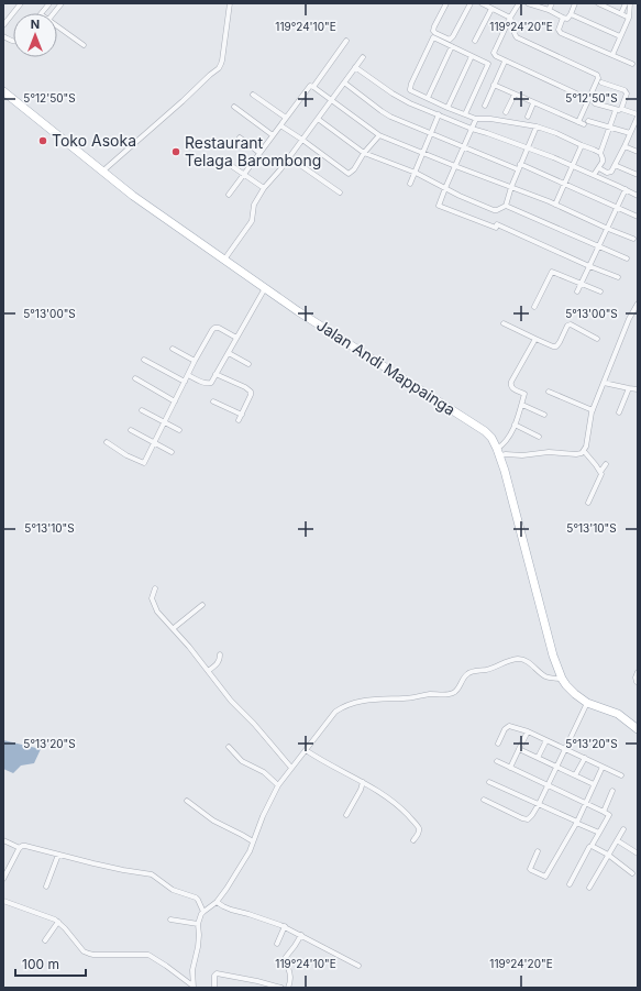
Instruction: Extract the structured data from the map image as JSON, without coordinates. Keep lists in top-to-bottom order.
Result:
{
  "streets": {
    "main road": ["Jalan Andi Mappainga"]
  },
  "places": ["Toko Asoka", "Restaurant Telaga Barombong"],
  "scale_bar": "100 m",
  "north": "top",
  "coordinates": [
    "119°24'10\"E",
    "119°24'20\"E",
    "5°12'50\"S",
    "5°13'00\"S",
    "5°13'10\"S",
    "5°13'20\"S"
  ]
}
